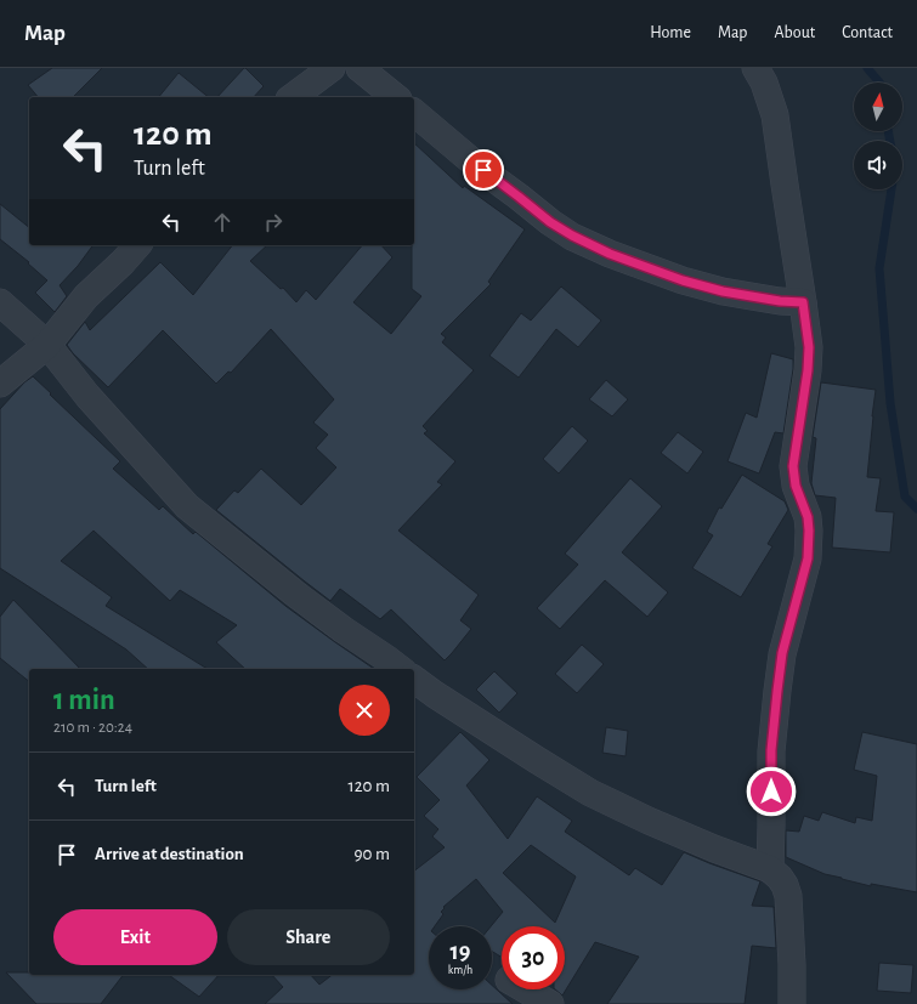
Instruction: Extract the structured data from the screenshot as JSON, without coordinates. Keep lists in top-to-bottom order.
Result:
{
  "north": "top",
  "page": {
    "header": "Map",
    "nav": [
      "Home",
      "Map",
      "About",
      "Contact"
    ],
    "turn": ["120 m", "Turn left"],
    "heading": ["1 min", "210 m · 20:24"],
    "list": [
      {
        "name": "Turn left",
        "value": "120 m"
      },
      {
        "name": "Arrive at destination",
        "value": "90 m"
      }
    ],
    "buttons": ["Exit", "Share"],
    "speed": "19 km/h",
    "limit": "30"
  }
}
